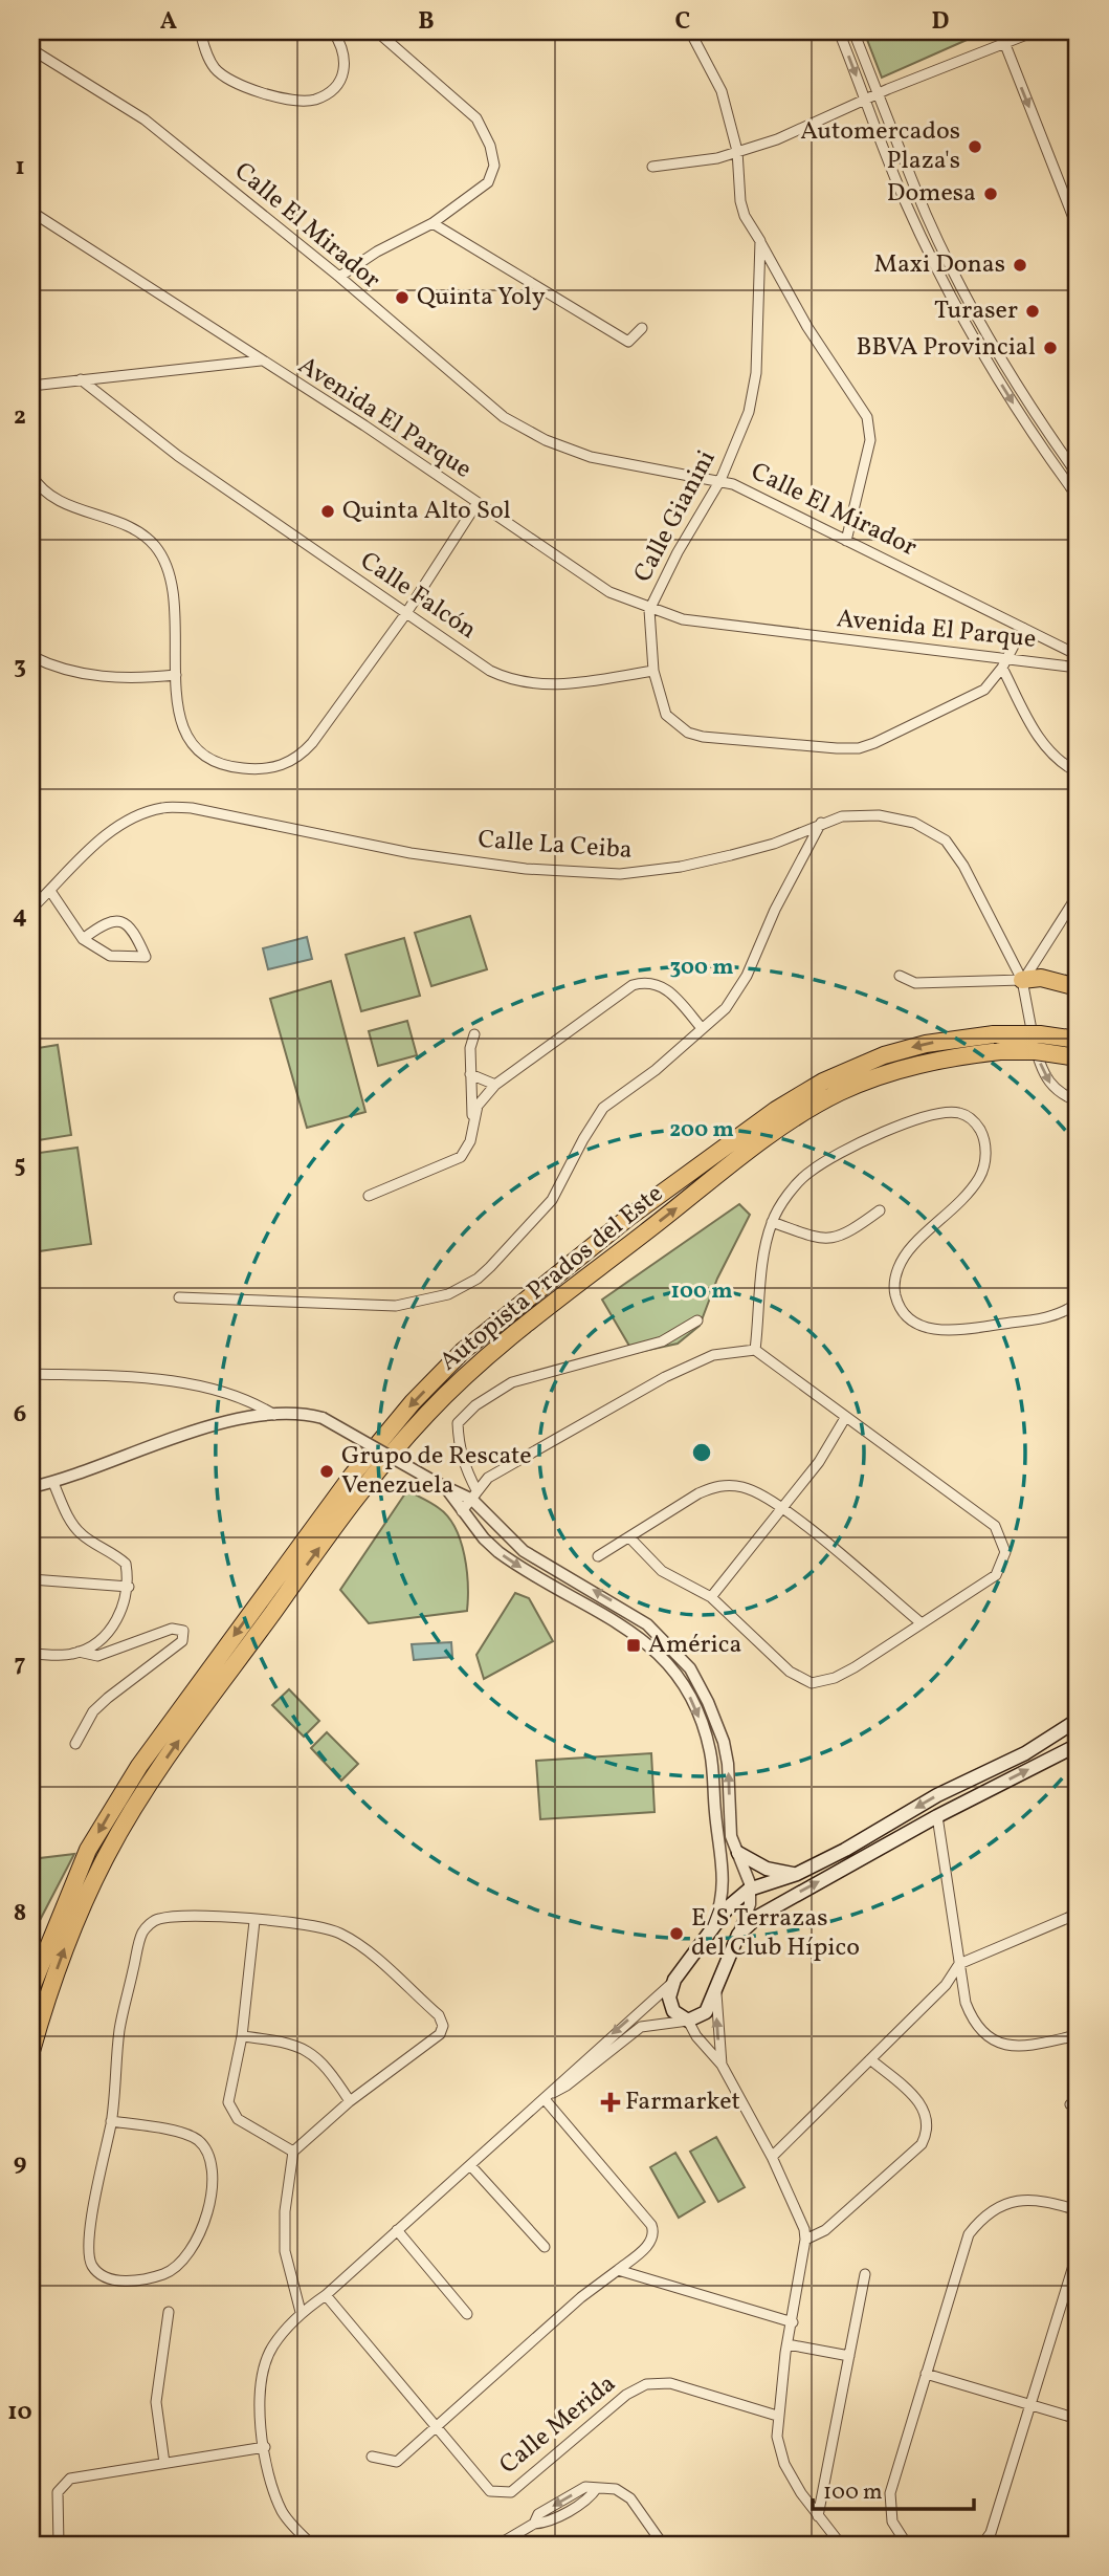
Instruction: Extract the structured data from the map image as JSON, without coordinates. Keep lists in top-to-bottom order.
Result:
{
  "streets": {
    "highway": ["Autopista Prados del Este"],
    "street": [
      "Calle El Mirador",
      "Avenida El Parque",
      "Calle Gianini",
      "Calle Falcón",
      "Calle La Ceiba",
      "Calle Merida"
    ]
  },
  "crossings": [
    ["Calle El Mirador", "Calle Gianini"],
    ["Avenida El Parque", "Calle Gianini"],
    ["Calle Gianini", "Calle Falcón"]
  ],
  "places": {
    "other": [
      "Automercados Plaza's",
      "Domesa",
      "Maxi Donas",
      "Quinta Yoly",
      "Turaser",
      "BBVA Provincial",
      "Quinta Alto Sol",
      "Grupo de Rescate Venezuela",
      "E/S Terrazas del Club Hípico"
    ],
    "transit": ["América"],
    "health": ["Farmarket"]
  },
  "scale_bar": "100 m",
  "grid": {
    "columns": [
      "A",
      "B",
      "C",
      "D"
    ],
    "rows": [
      "1",
      "2",
      "3",
      "4",
      "5",
      "6",
      "7",
      "8",
      "9",
      "10"
    ]
  },
  "rings": ["300 m", "200 m", "100 m"]
}
